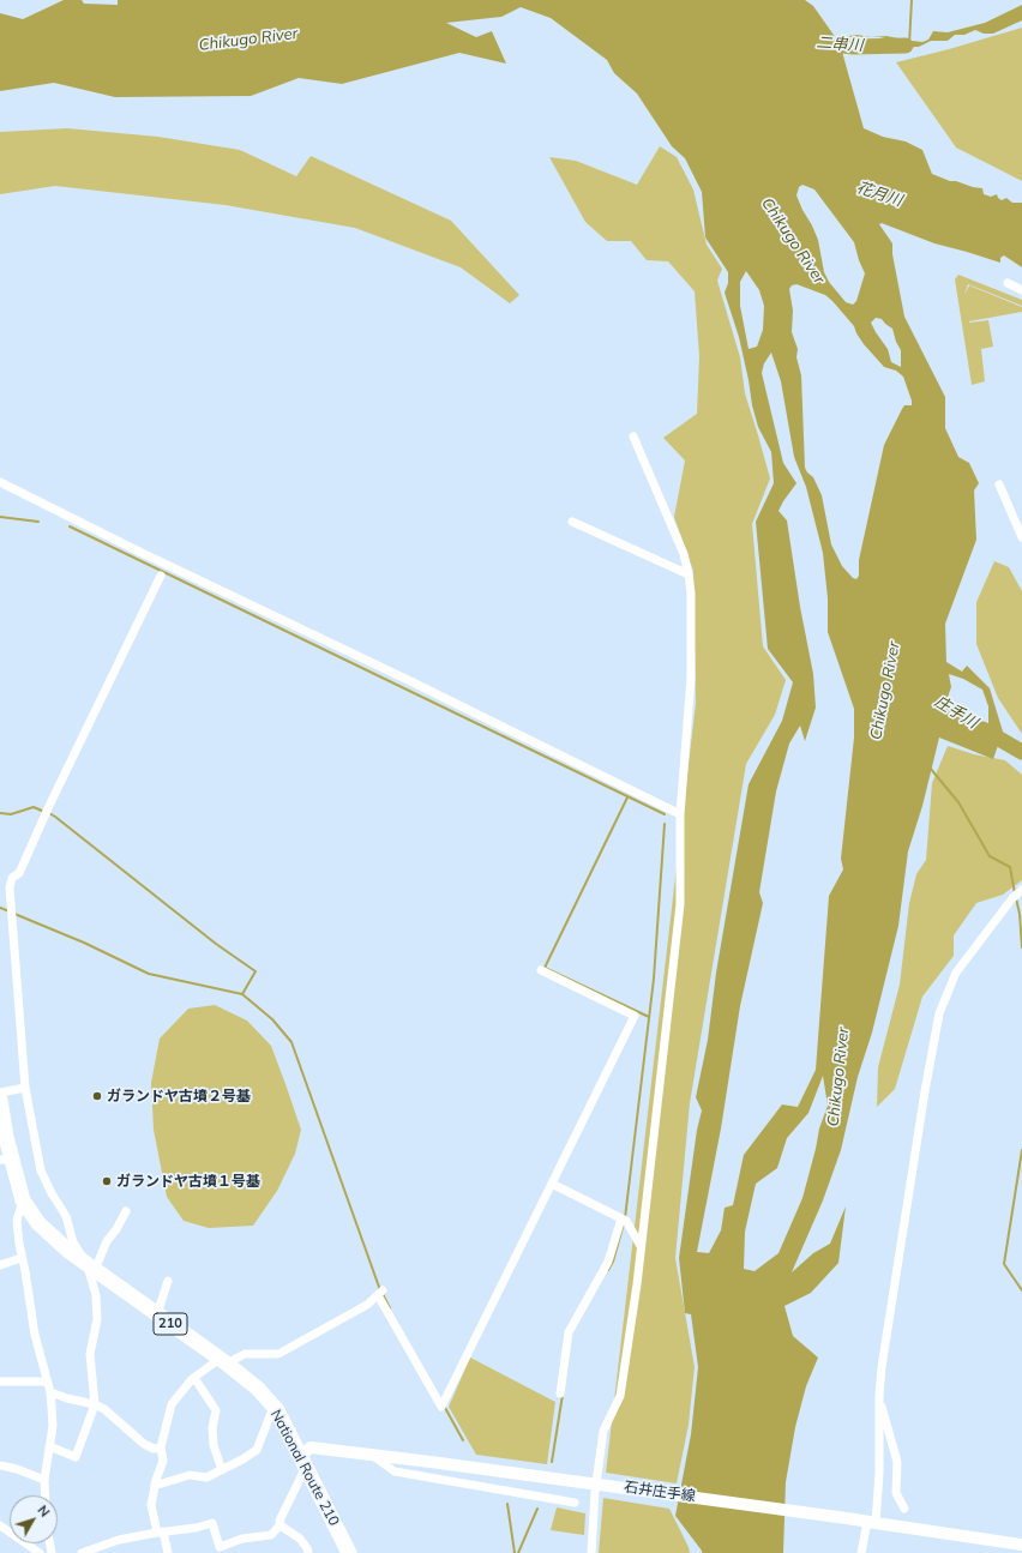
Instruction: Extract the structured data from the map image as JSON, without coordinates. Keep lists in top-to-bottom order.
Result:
{
  "streets": {
    "highway": ["210", "National Route 210"],
    "main road": ["石井庄手線"]
  },
  "crossings": [
    ["National Route 210", "石井庄手線"]
  ],
  "water": [
    "Chikugo River",
    "二串川",
    "花月川",
    "庄手川"
  ],
  "places": ["ガランドヤ古墳２号基", "ガランドヤ古墳１号基"],
  "north": "top right"
}
